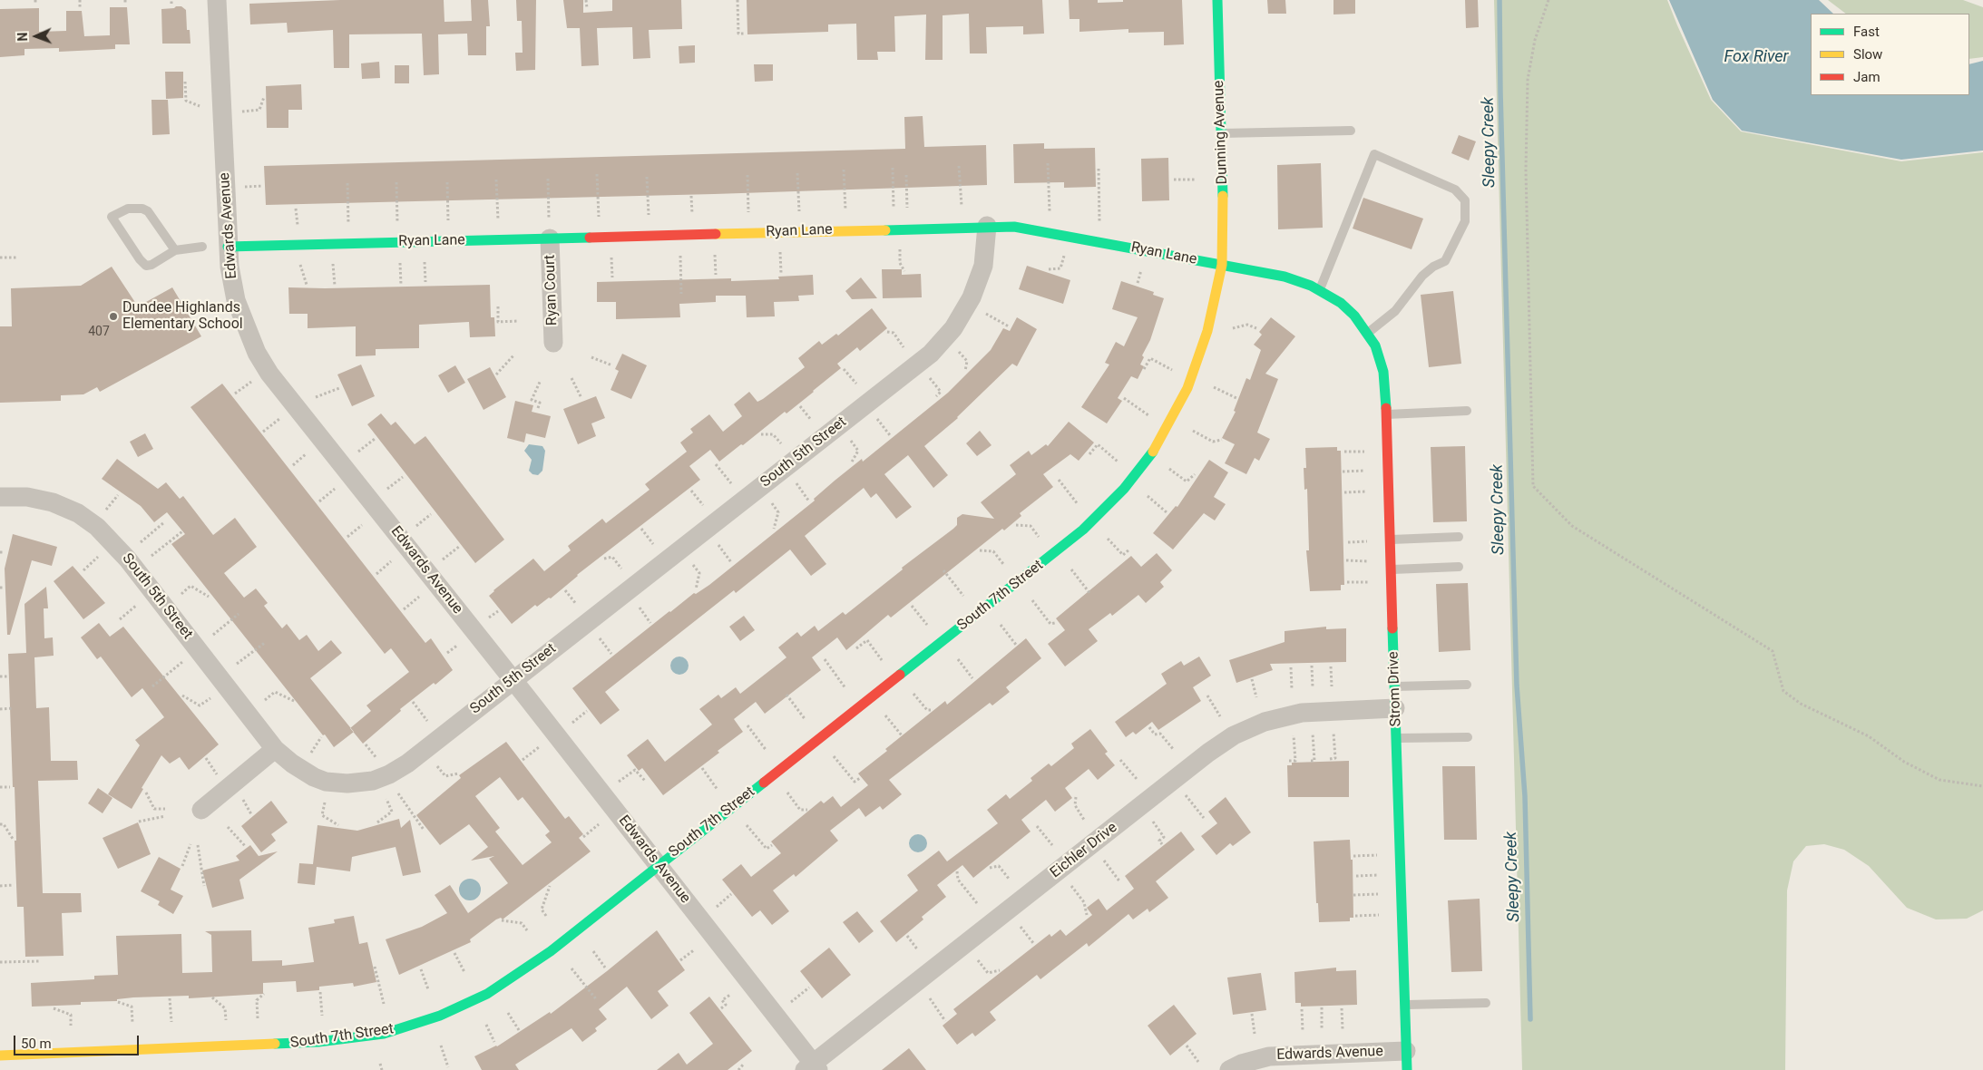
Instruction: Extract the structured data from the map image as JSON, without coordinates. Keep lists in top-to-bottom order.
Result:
{
  "streets": {
    "street": [
      "Dunning Avenue",
      "Edwards Avenue",
      "Ryan Lane",
      "Ryan Court",
      "South 5th Street",
      "South 7th Street",
      "Strom Drive",
      "Eichler Drive"
    ]
  },
  "crossings": [
    ["Dunning Avenue", "Ryan Lane"],
    ["Dunning Avenue", "South 7th Street"],
    ["Edwards Avenue", "Ryan Lane"],
    ["Edwards Avenue", "South 5th Street"],
    ["Edwards Avenue", "South 7th Street"],
    ["Edwards Avenue", "Strom Drive"],
    ["Edwards Avenue", "Eichler Drive"],
    ["Ryan Lane", "Ryan Court"],
    ["Ryan Lane", "South 5th Street"],
    ["Ryan Lane", "South 7th Street"],
    ["Ryan Lane", "Strom Drive"],
    ["Strom Drive", "Eichler Drive"]
  ],
  "water": ["Fox River", "Sleepy Creek"],
  "places": ["Dundee Highlands Elementary School"],
  "house_numbers": ["407"],
  "legend": ["Fast", "Slow", "Jam"],
  "scale_bar": "50 m",
  "north": "left"
}
